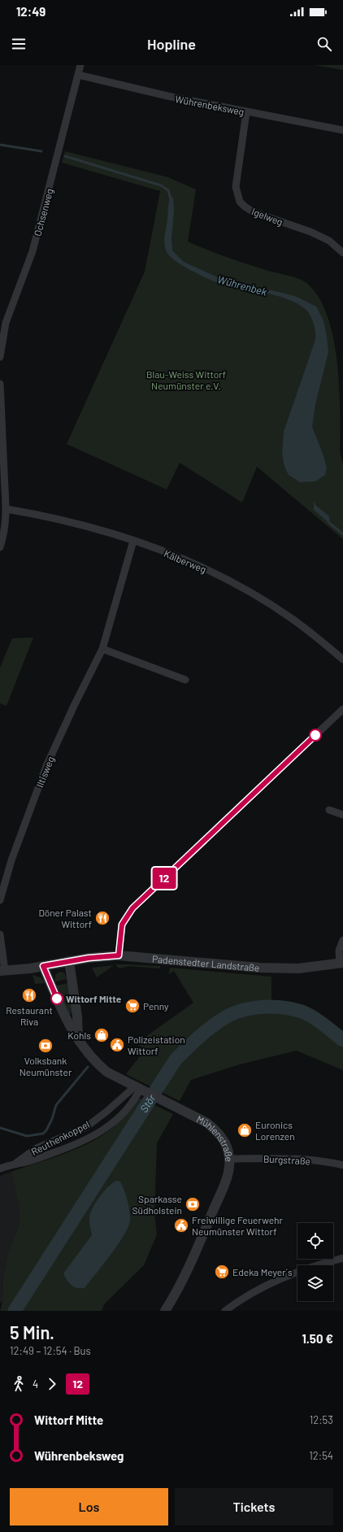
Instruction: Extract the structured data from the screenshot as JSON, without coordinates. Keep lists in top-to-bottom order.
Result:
{
  "streets": {
    "street": [
      "Wührenbeksweg",
      "Ochsenweg",
      "Igelweg",
      "Kälberweg",
      "Iltisweg",
      "Padenstedter Landstraße",
      "Reuthenkoppel",
      "Mühlenstraße",
      "Burgstraße"
    ]
  },
  "crossings": [
    ["Wührenbeksweg", "Ochsenweg"],
    ["Wührenbeksweg", "Igelweg"],
    ["Kälberweg", "Iltisweg"],
    ["Reuthenkoppel", "Mühlenstraße"],
    ["Mühlenstraße", "Burgstraße"]
  ],
  "water": ["Wührenbek", "Stör"],
  "parks": ["Blau-Weiss Wittorf Neumünster e.V."],
  "places": {
    "restaurant": ["Döner Palast Wittorf", "Restaurant Riva"],
    "other": ["Wittorf Mitte"],
    "supermarket": ["Penny", "Edeka Meyer´s"],
    "shop": ["Kohls", "Euronics Lorenzen"],
    "public building": ["Polizeistation Wittorf", "Freiwillige Feuerwehr Neumünster Wittorf"],
    "bank": ["Volksbank Neumünster", "Sparkasse Südholstein"]
  },
  "lines": ["bus line 12"],
  "page": {
    "status": "12:49",
    "header": "Hopline",
    "on_map": "12",
    "heading": ["5 Min.", "12:49 – 12:54 · Bus", "1.50 €"],
    "legs": ["4", "12"],
    "list": [
      {
        "name": "Wittorf Mitte",
        "value": "12:53"
      },
      {
        "name": "Wührenbeksweg",
        "value": "12:54"
      }
    ],
    "buttons": ["Los", "Tickets"]
  }
}
